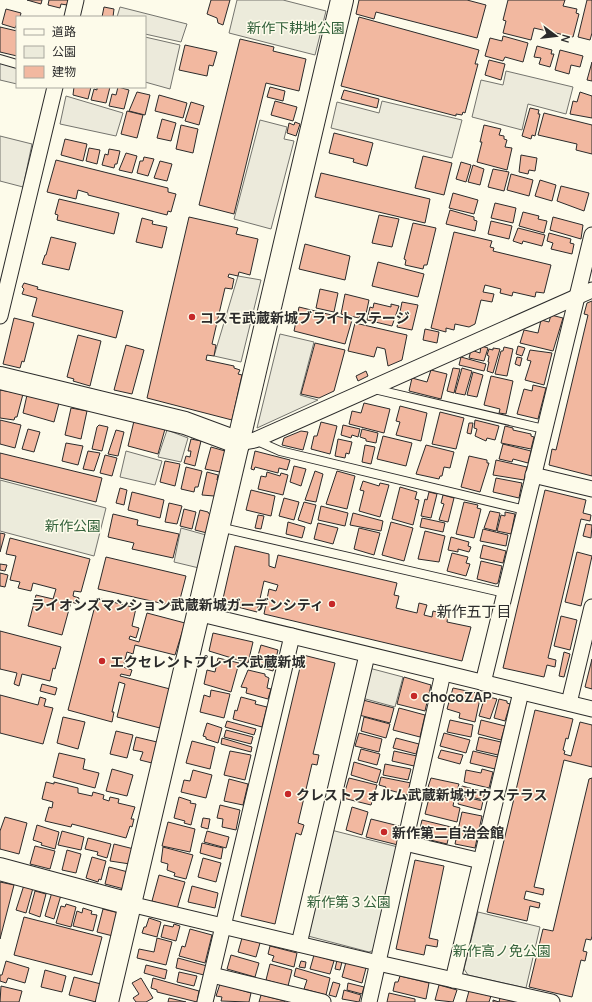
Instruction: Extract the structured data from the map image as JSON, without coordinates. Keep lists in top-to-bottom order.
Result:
{
  "districts": ["新作五丁目"],
  "parks": [
    "新作下耕地公園",
    "新作公園",
    "新作第３公園",
    "新作高ノ免公園"
  ],
  "places": [
    "コスモ武蔵新城ブライトステージ",
    "ライオンズマンション武蔵新城ガーデンシティ",
    "エクセレントプレイス武蔵新城",
    "chocoZAP",
    "クレストフォルム武蔵新城サウステラス",
    "新作第二自治会館"
  ],
  "legend": ["道路", "公園", "建物"],
  "north": "right"
}
